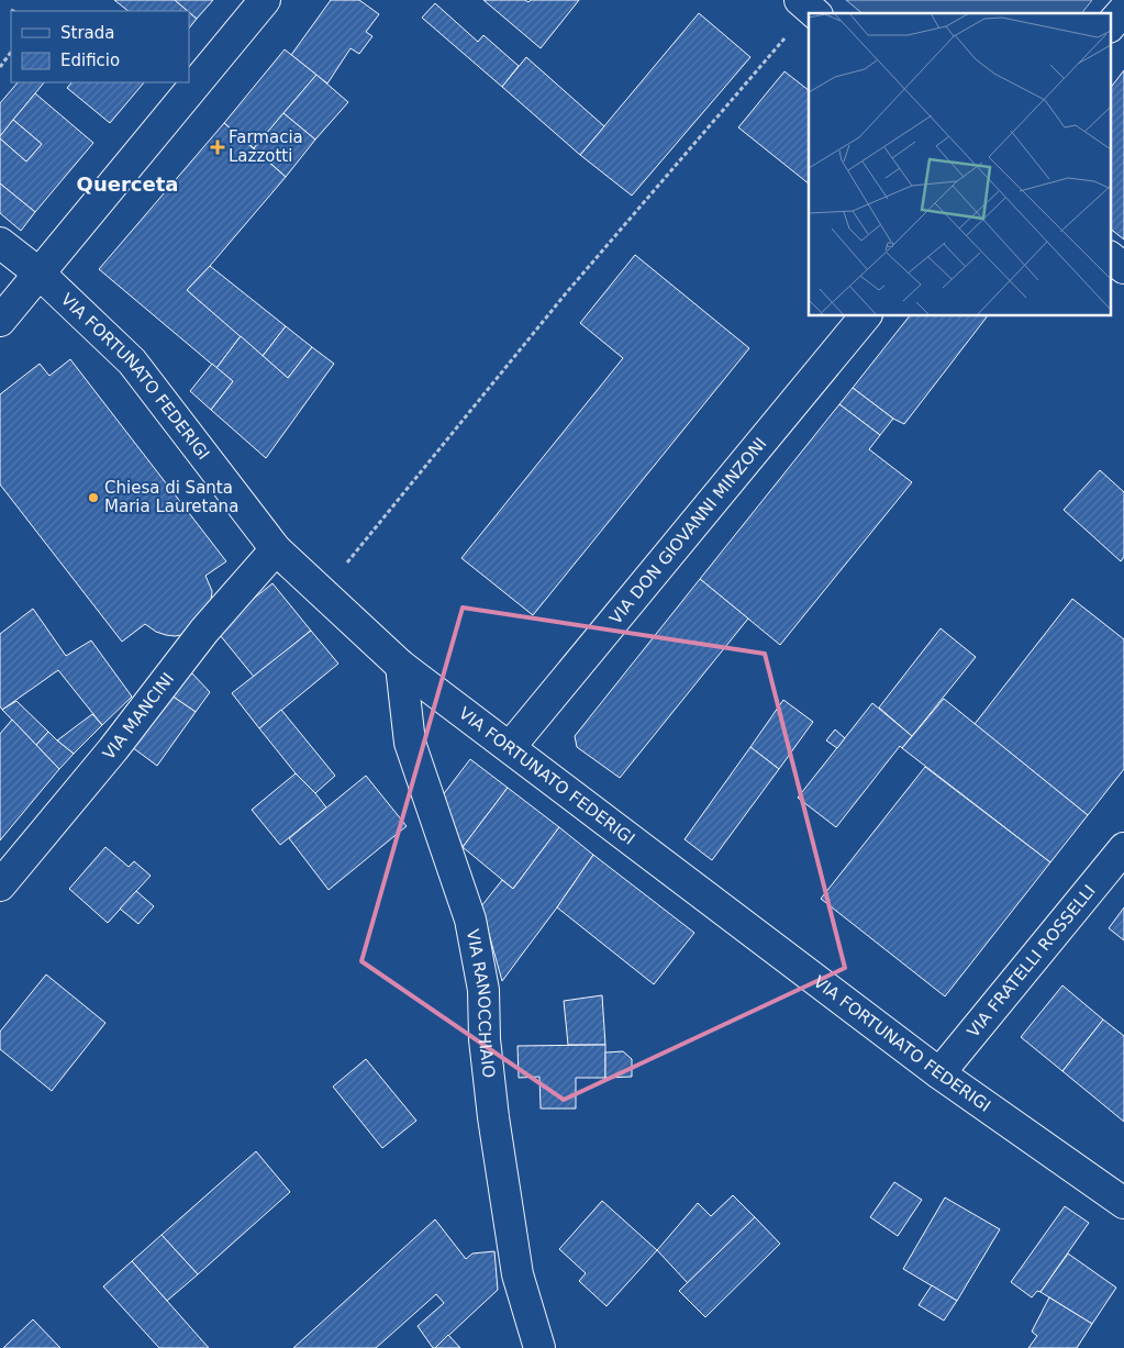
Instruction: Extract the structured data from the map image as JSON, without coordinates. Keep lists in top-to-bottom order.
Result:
{
  "streets": {
    "street": [
      "VIA FORTUNATO FEDERIGI",
      "VIA DON GIOVANNI MINZONI",
      "VIA MANCINI",
      "VIA FRATELLI ROSSELLI",
      "VIA RANOCCHIAIO"
    ]
  },
  "crossings": [
    ["VIA FORTUNATO FEDERIGI", "VIA DON GIOVANNI MINZONI"],
    ["VIA FORTUNATO FEDERIGI", "VIA MANCINI"],
    ["VIA FORTUNATO FEDERIGI", "VIA FRATELLI ROSSELLI"],
    ["VIA FORTUNATO FEDERIGI", "VIA RANOCCHIAIO"]
  ],
  "districts": ["Querceta"],
  "places": {
    "health": ["Farmacia Lazzotti"],
    "other": ["Chiesa di Santa Maria Lauretana"]
  },
  "legend": ["Strada", "Edificio"]
}
